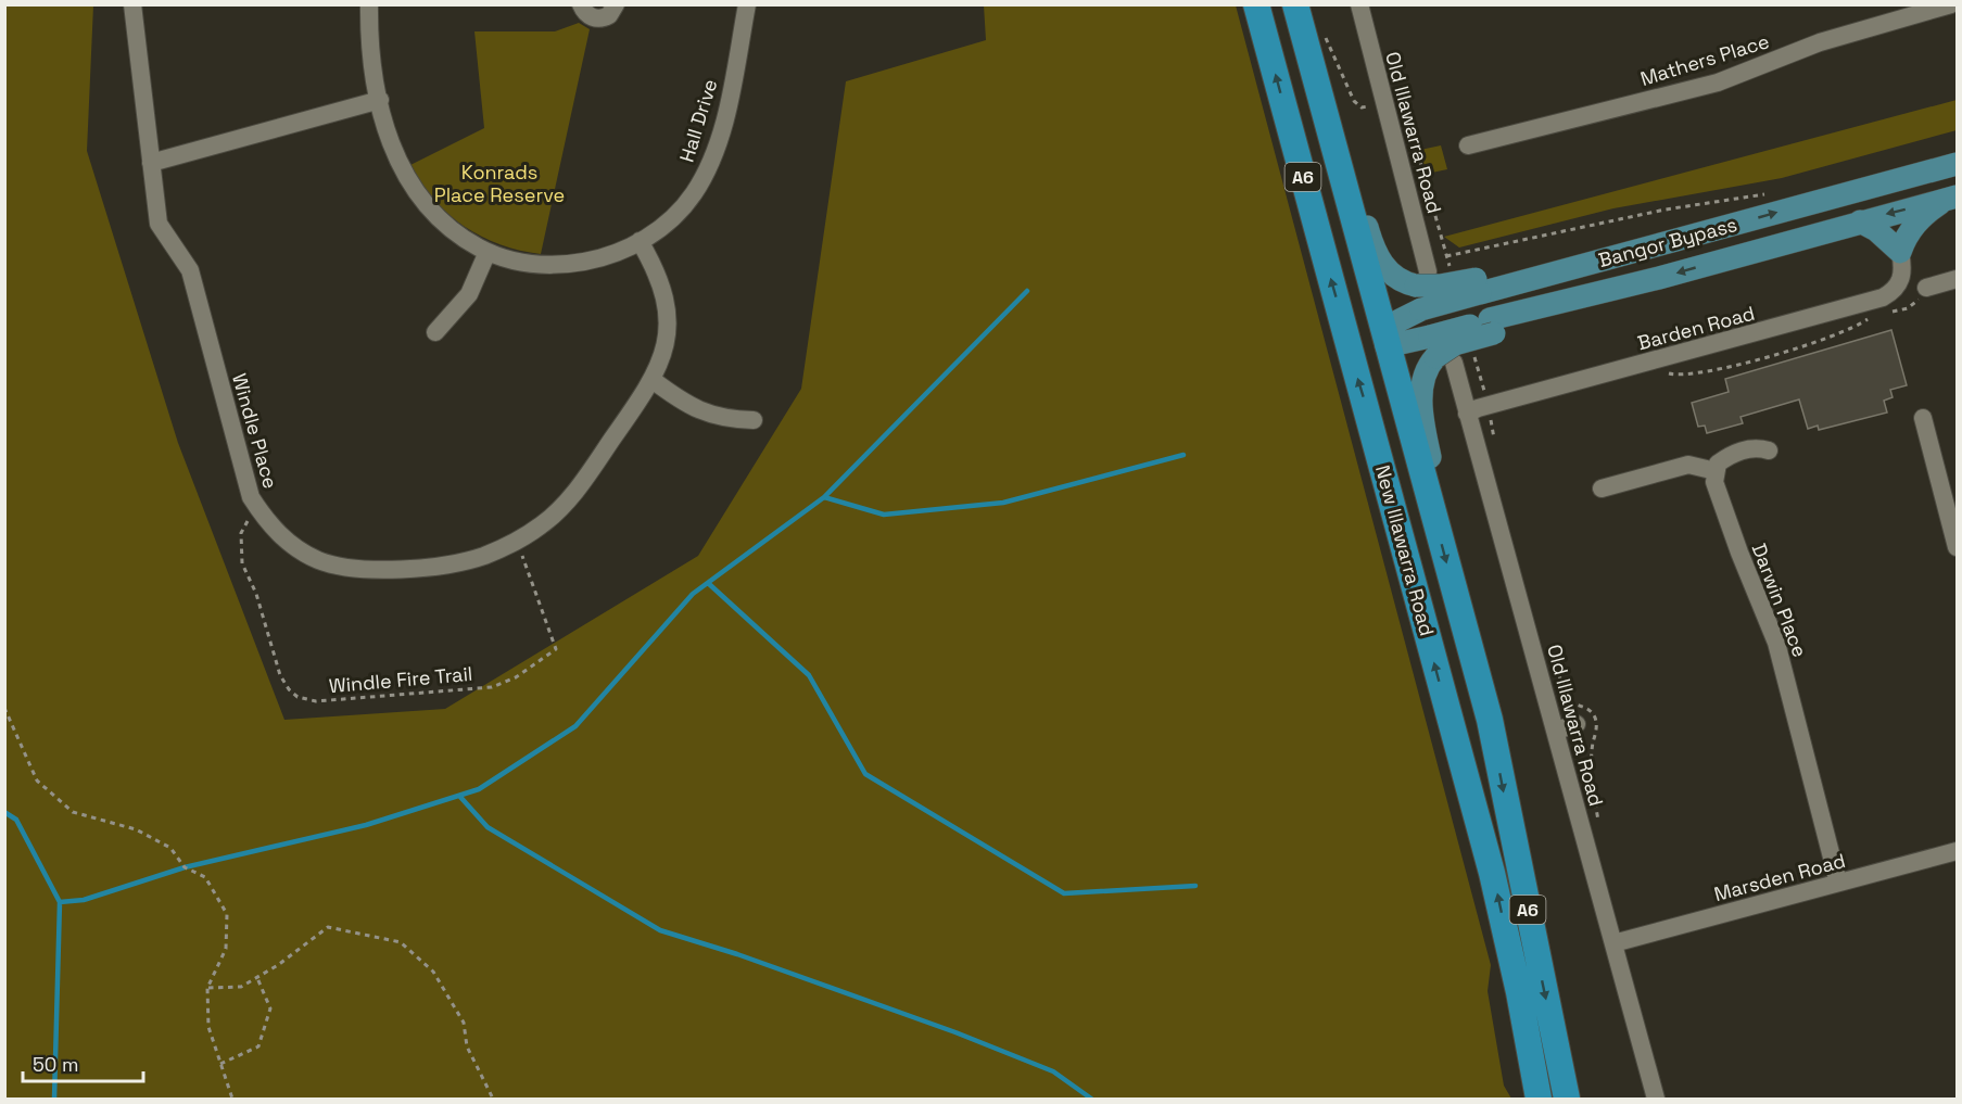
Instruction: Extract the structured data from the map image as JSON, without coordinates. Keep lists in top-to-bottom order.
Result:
{
  "streets": {
    "highway": ["A6", "New Illawarra Road"],
    "main road": ["Bangor Bypass"],
    "street": [
      "Mathers Place",
      "Hall Drive",
      "Old Illawarra Road",
      "Barden Road",
      "Windle Place",
      "Darwin Place",
      "Marsden Road"
    ],
    "path": ["Windle Fire Trail"]
  },
  "crossings": [
    ["Hall Drive", "Windle Place"],
    ["Old Illawarra Road", "Bangor Bypass"],
    ["Old Illawarra Road", "Barden Road"],
    ["Old Illawarra Road", "Marsden Road"],
    ["Bangor Bypass", "New Illawarra Road"],
    ["Windle Place", "Windle Fire Trail"],
    ["Darwin Place", "Marsden Road"]
  ],
  "parks": ["Konrads Place Reserve"],
  "scale_bar": "50 m"
}
